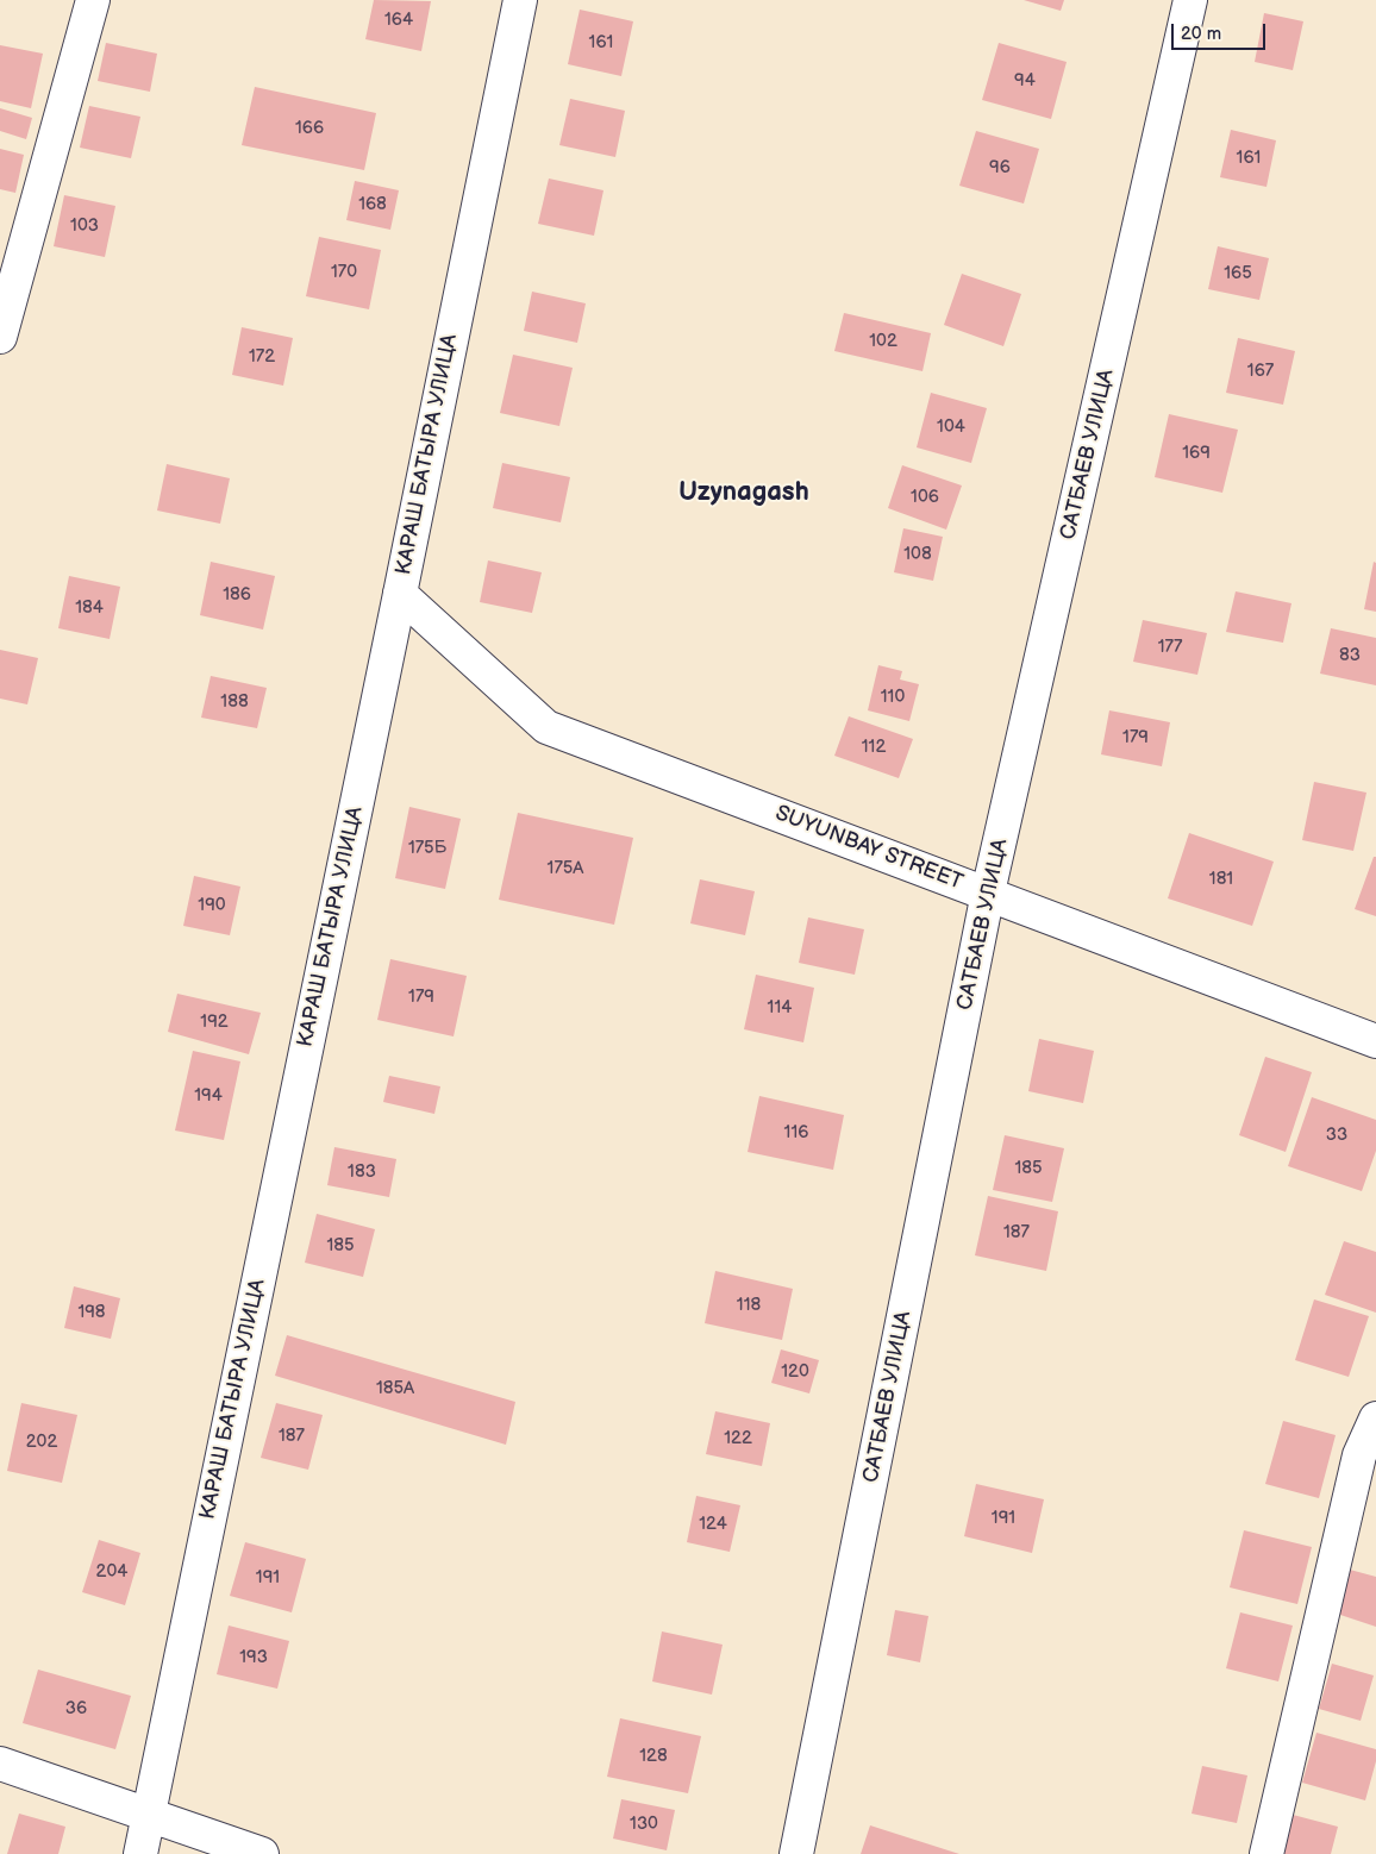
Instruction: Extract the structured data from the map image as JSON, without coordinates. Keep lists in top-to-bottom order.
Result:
{
  "streets": {
    "street": ["КАРАШ БАТЫРА УЛИЦА", "САТБАЕВ УЛИЦА", "SUYUNBAY STREET"]
  },
  "crossings": [
    ["КАРАШ БАТЫРА УЛИЦА", "SUYUNBAY STREET"],
    ["САТБАЕВ УЛИЦА", "SUYUNBAY STREET"]
  ],
  "districts": ["Uzynagash"],
  "house_numbers": [
    "164",
    "161",
    "94",
    "166",
    "161",
    "96",
    "168",
    "103",
    "170",
    "165",
    "102",
    "172",
    "167",
    "104",
    "169",
    "106",
    "108",
    "186",
    "184",
    "177",
    "83",
    "110",
    "188",
    "179",
    "112",
    "175Б",
    "175А",
    "181",
    "190",
    "179",
    "114",
    "192",
    "194",
    "116",
    "33",
    "185",
    "183",
    "187",
    "185",
    "118",
    "198",
    "120",
    "185А",
    "187",
    "122",
    "202",
    "191",
    "124",
    "204",
    "191",
    "193",
    "36",
    "128",
    "130"
  ],
  "scale_bar": "20 m"
}
